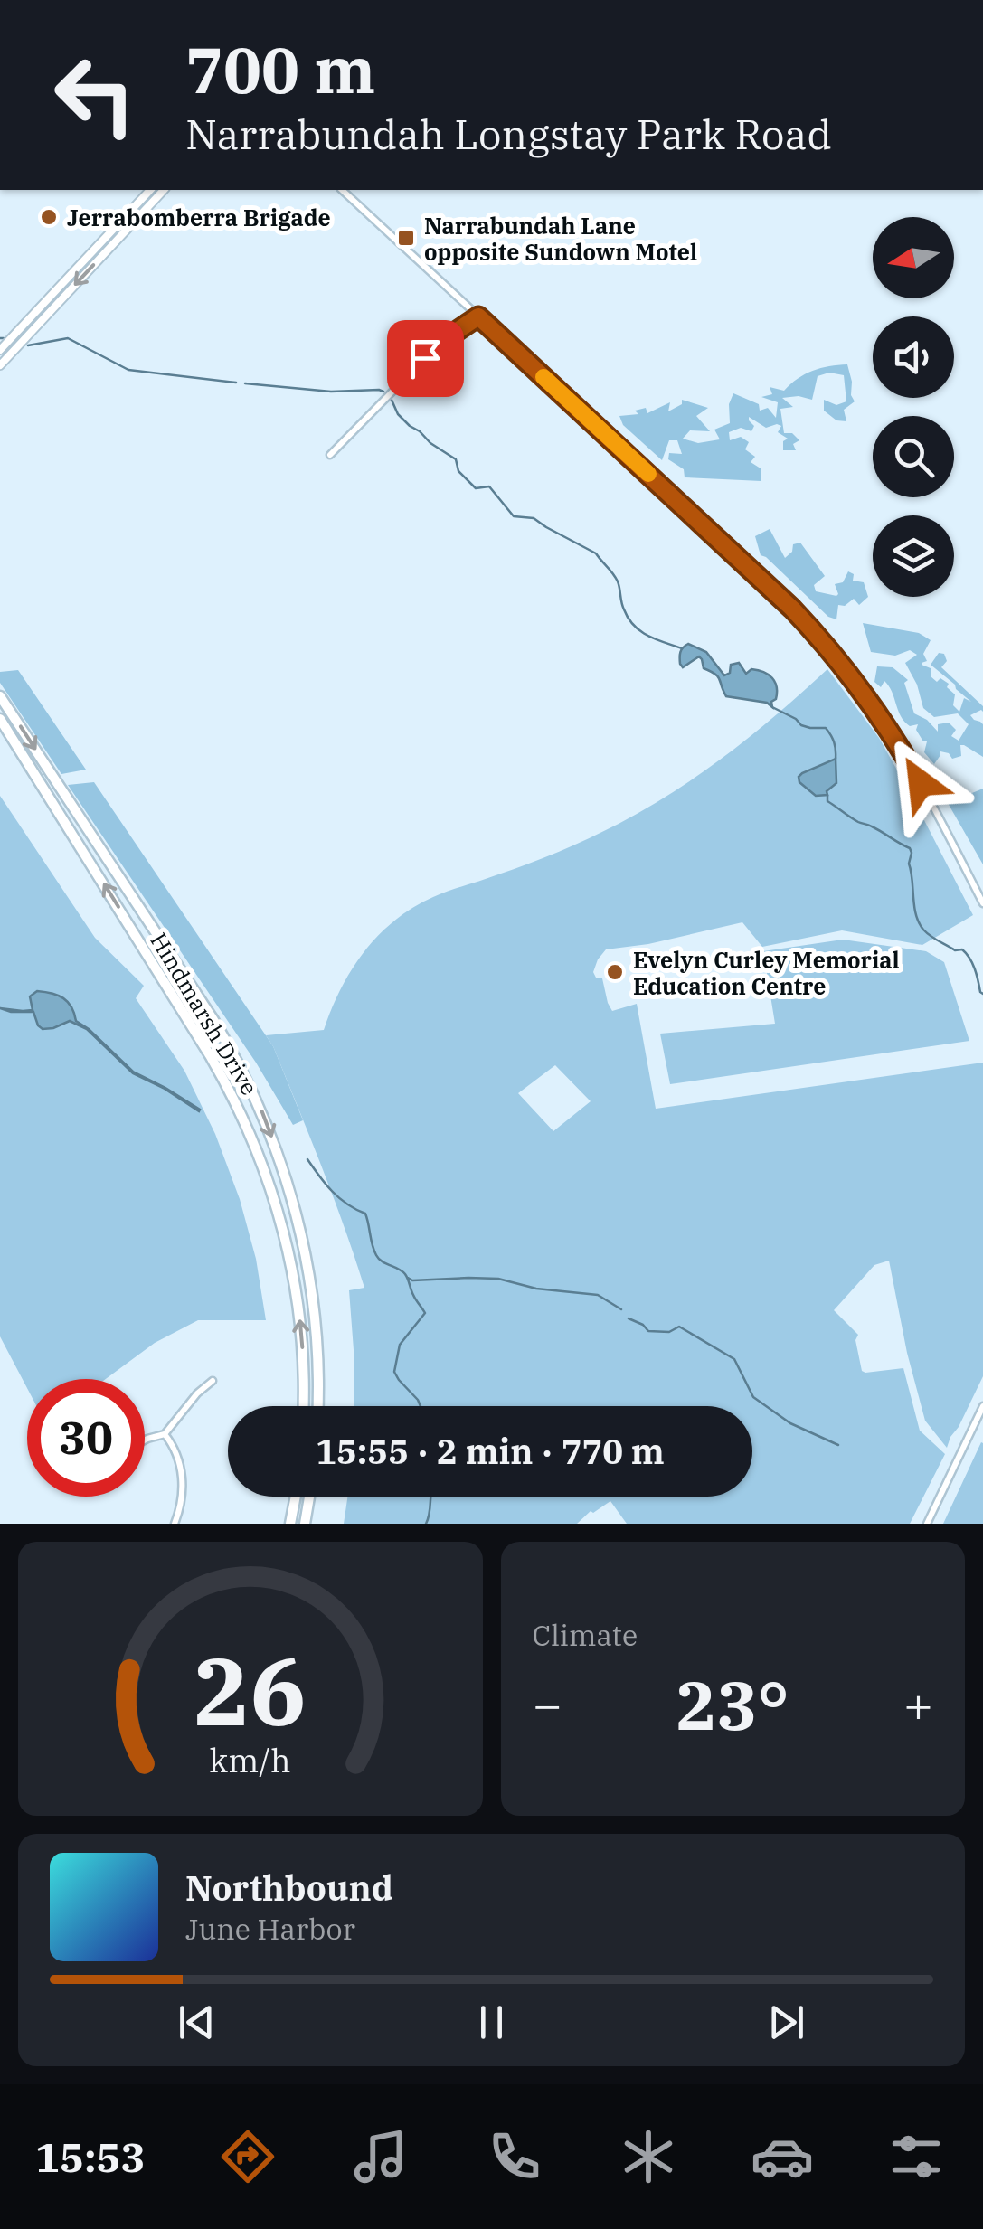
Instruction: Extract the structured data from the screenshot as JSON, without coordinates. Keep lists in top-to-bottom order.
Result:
{
  "streets": {
    "main road": ["Hindmarsh Drive"]
  },
  "places": {
    "other": ["Jerrabomberra Brigade", "Evelyn Curley Memorial Education Centre"],
    "transit": ["Narrabundah Lane opposite Sundown Motel"]
  },
  "north": "left",
  "page": {
    "turn": ["700 m", "Narrabundah Longstay Park Road"],
    "limit": "30",
    "trip": "15:55 · 2 min · 770 m",
    "tile": "Climate",
    "heat": ["−", "23°", "+"],
    "song": ["Northbound", "June Harbor"],
    "tabs": "15:53",
    "gauge": ["26", "km/h"]
  }
}
